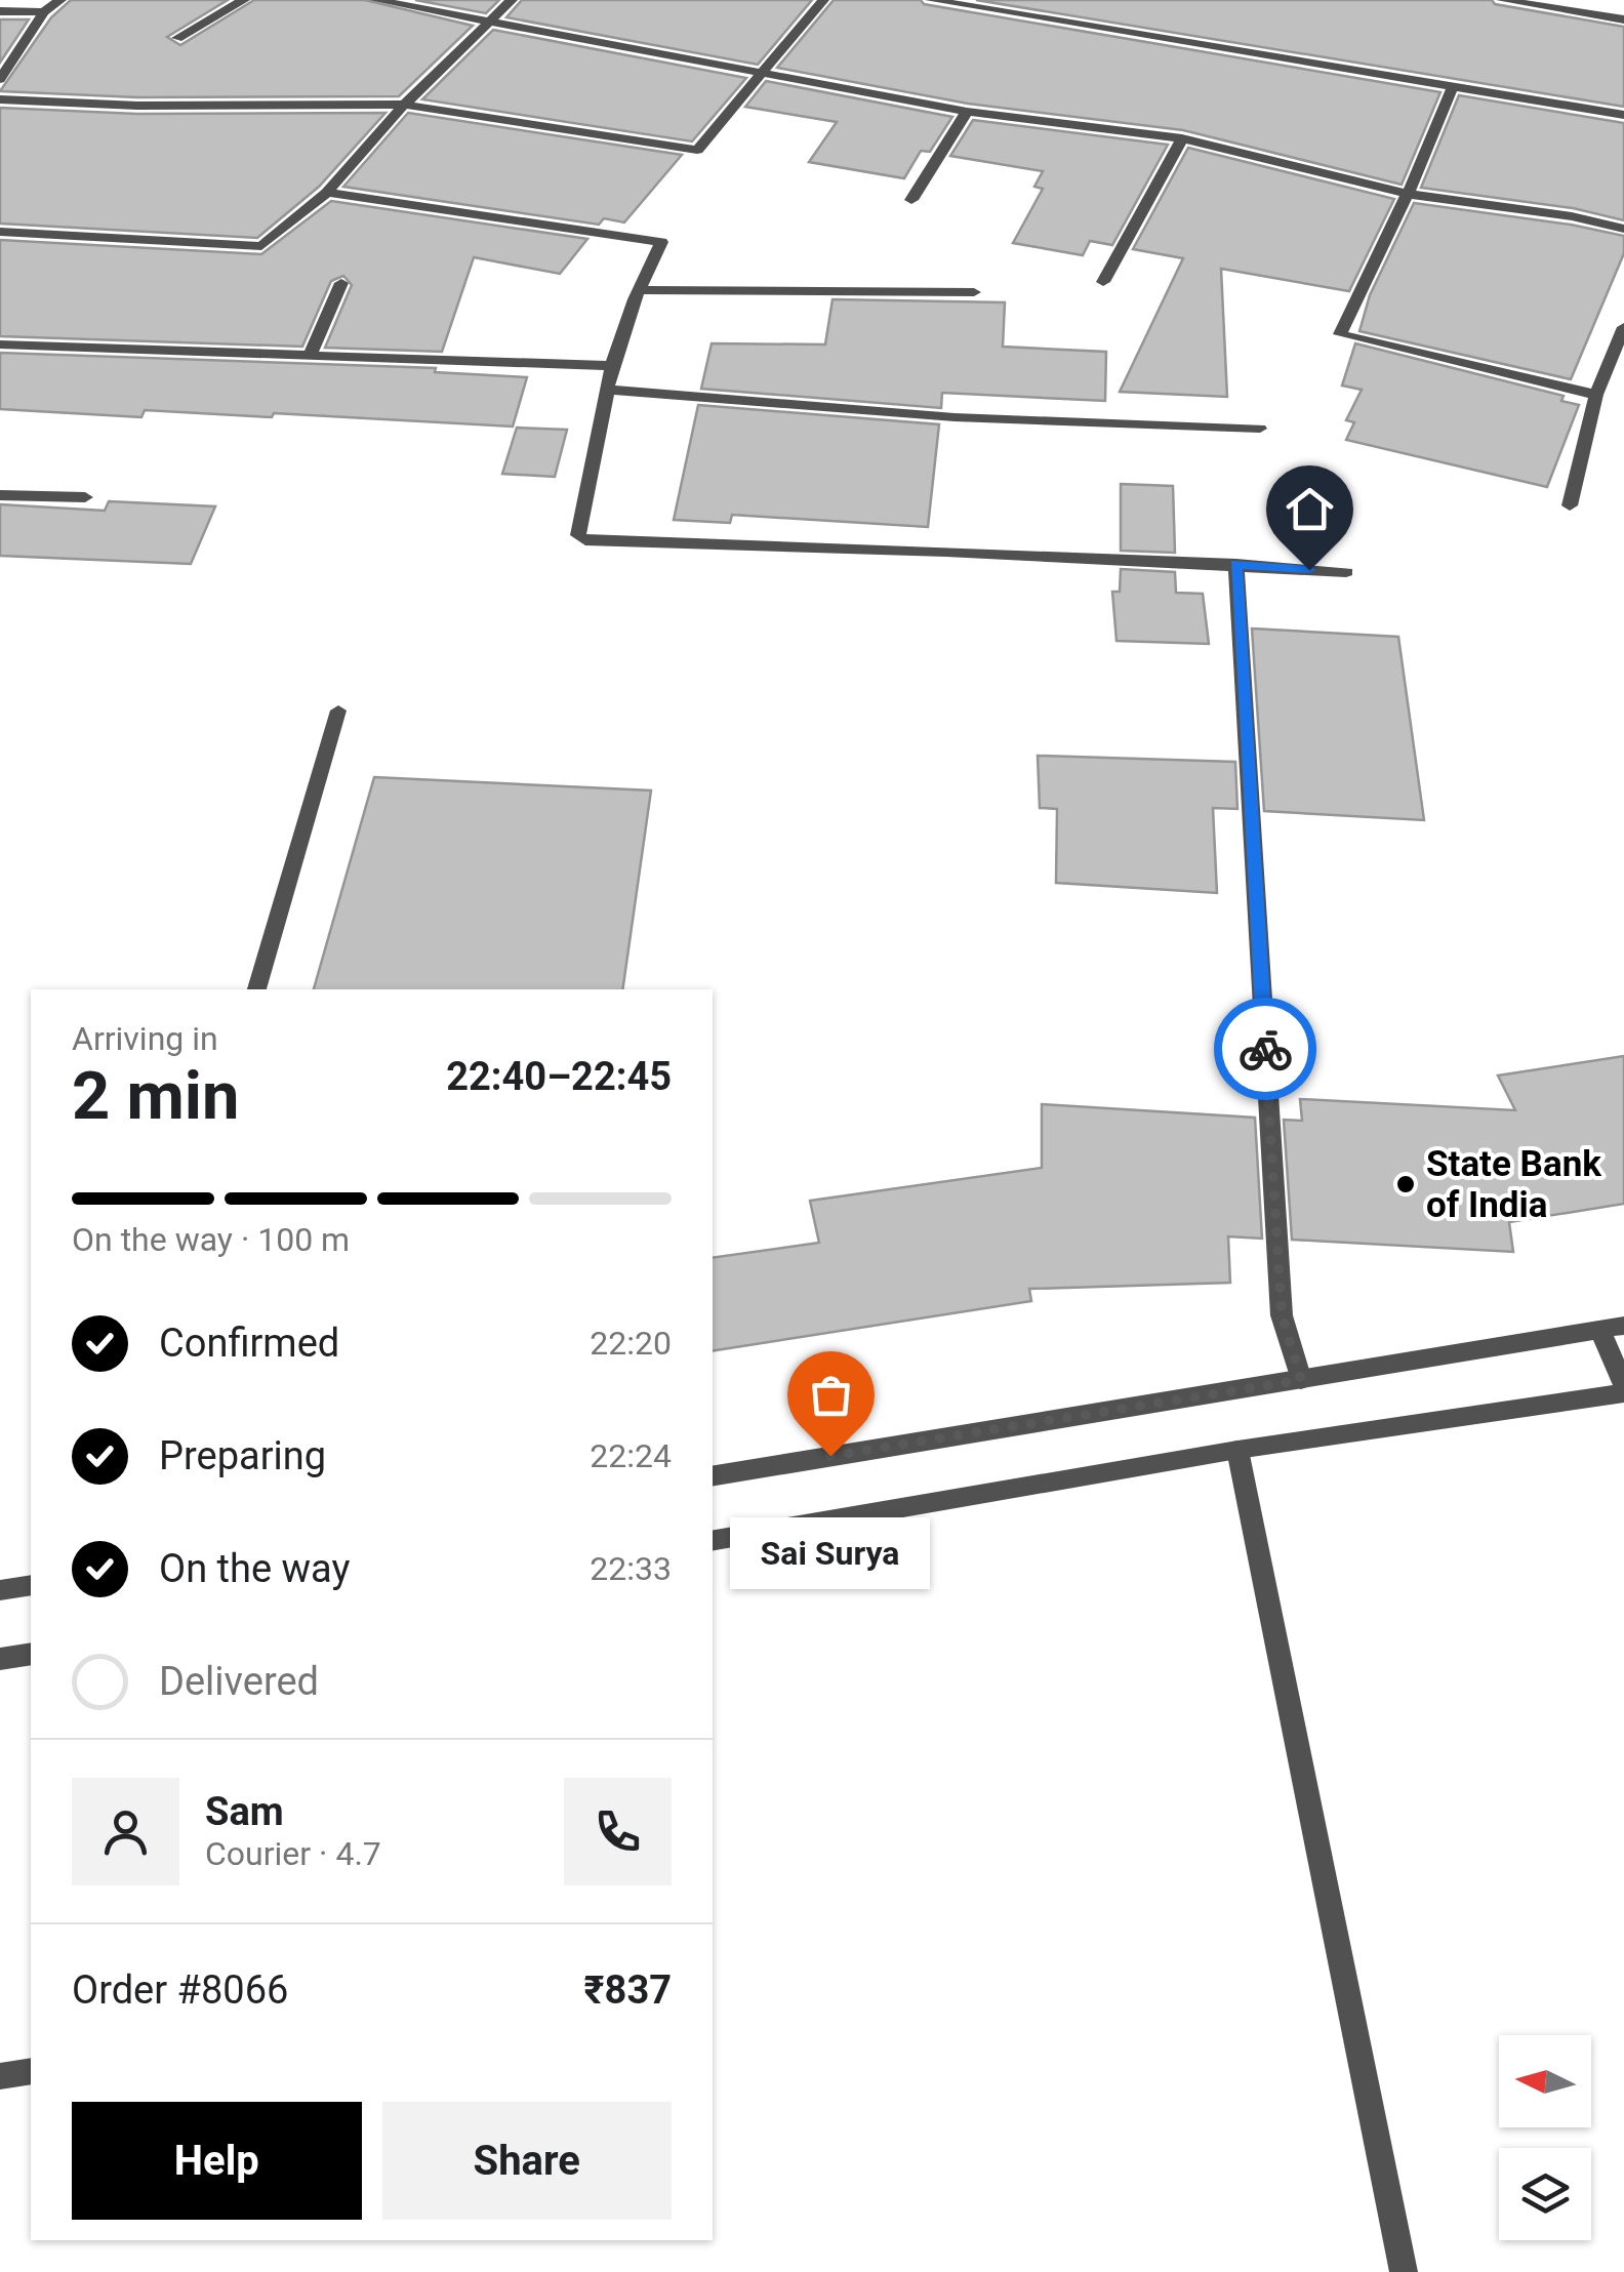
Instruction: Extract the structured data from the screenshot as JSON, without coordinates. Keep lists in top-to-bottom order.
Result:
{
  "places": ["State Bank of India", "Sai Surya"],
  "north": "left",
  "page": {
    "heading": ["2 min", "Arriving in", "22:40–22:45"],
    "panel": [
      "Sam",
      "Courier · 4.7",
      "Order #8066",
      "₹837"
    ],
    "bar": "On the way · 100 m",
    "list": [
      ["Confirmed", "22:20"],
      ["Preparing", "22:24"],
      ["On the way", "22:33"],
      "Delivered"
    ],
    "bubble": "Sai Surya",
    "buttons": ["Help", "Share"]
  }
}
